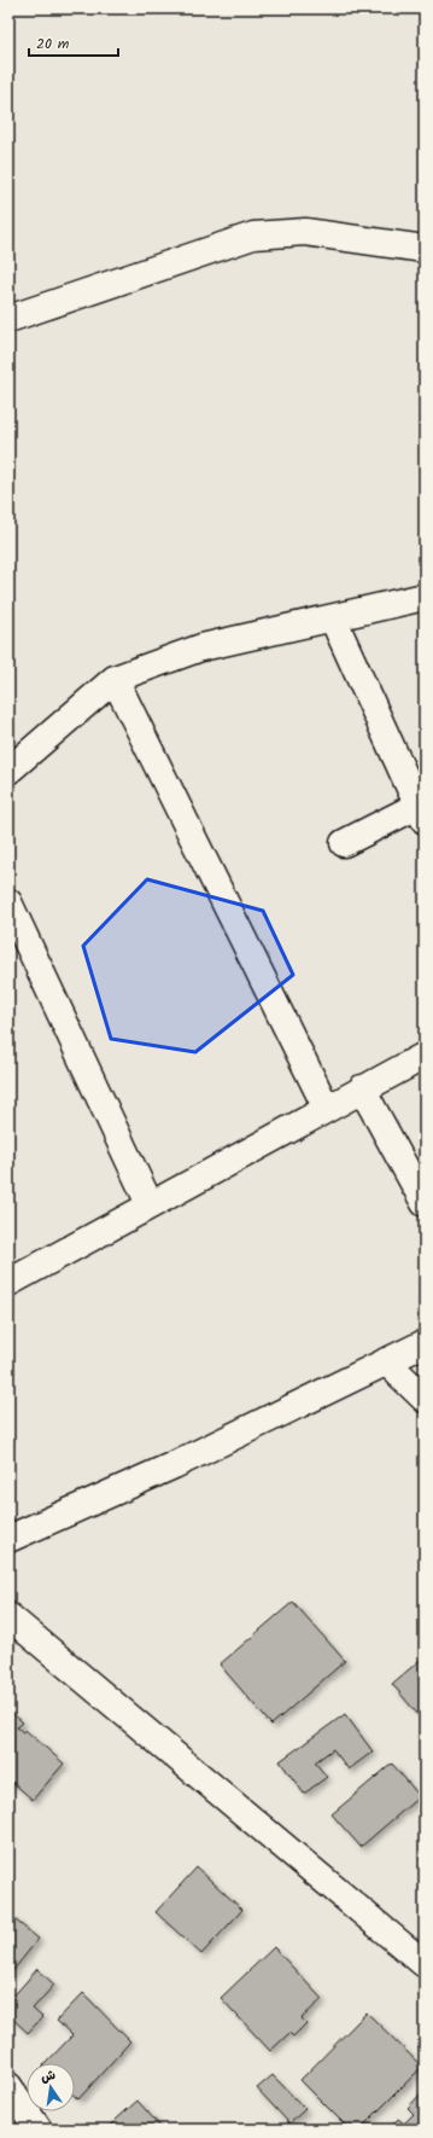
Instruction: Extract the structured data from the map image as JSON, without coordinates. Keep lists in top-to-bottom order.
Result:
{
  "scale_bar": "20 m",
  "north": "top"
}
